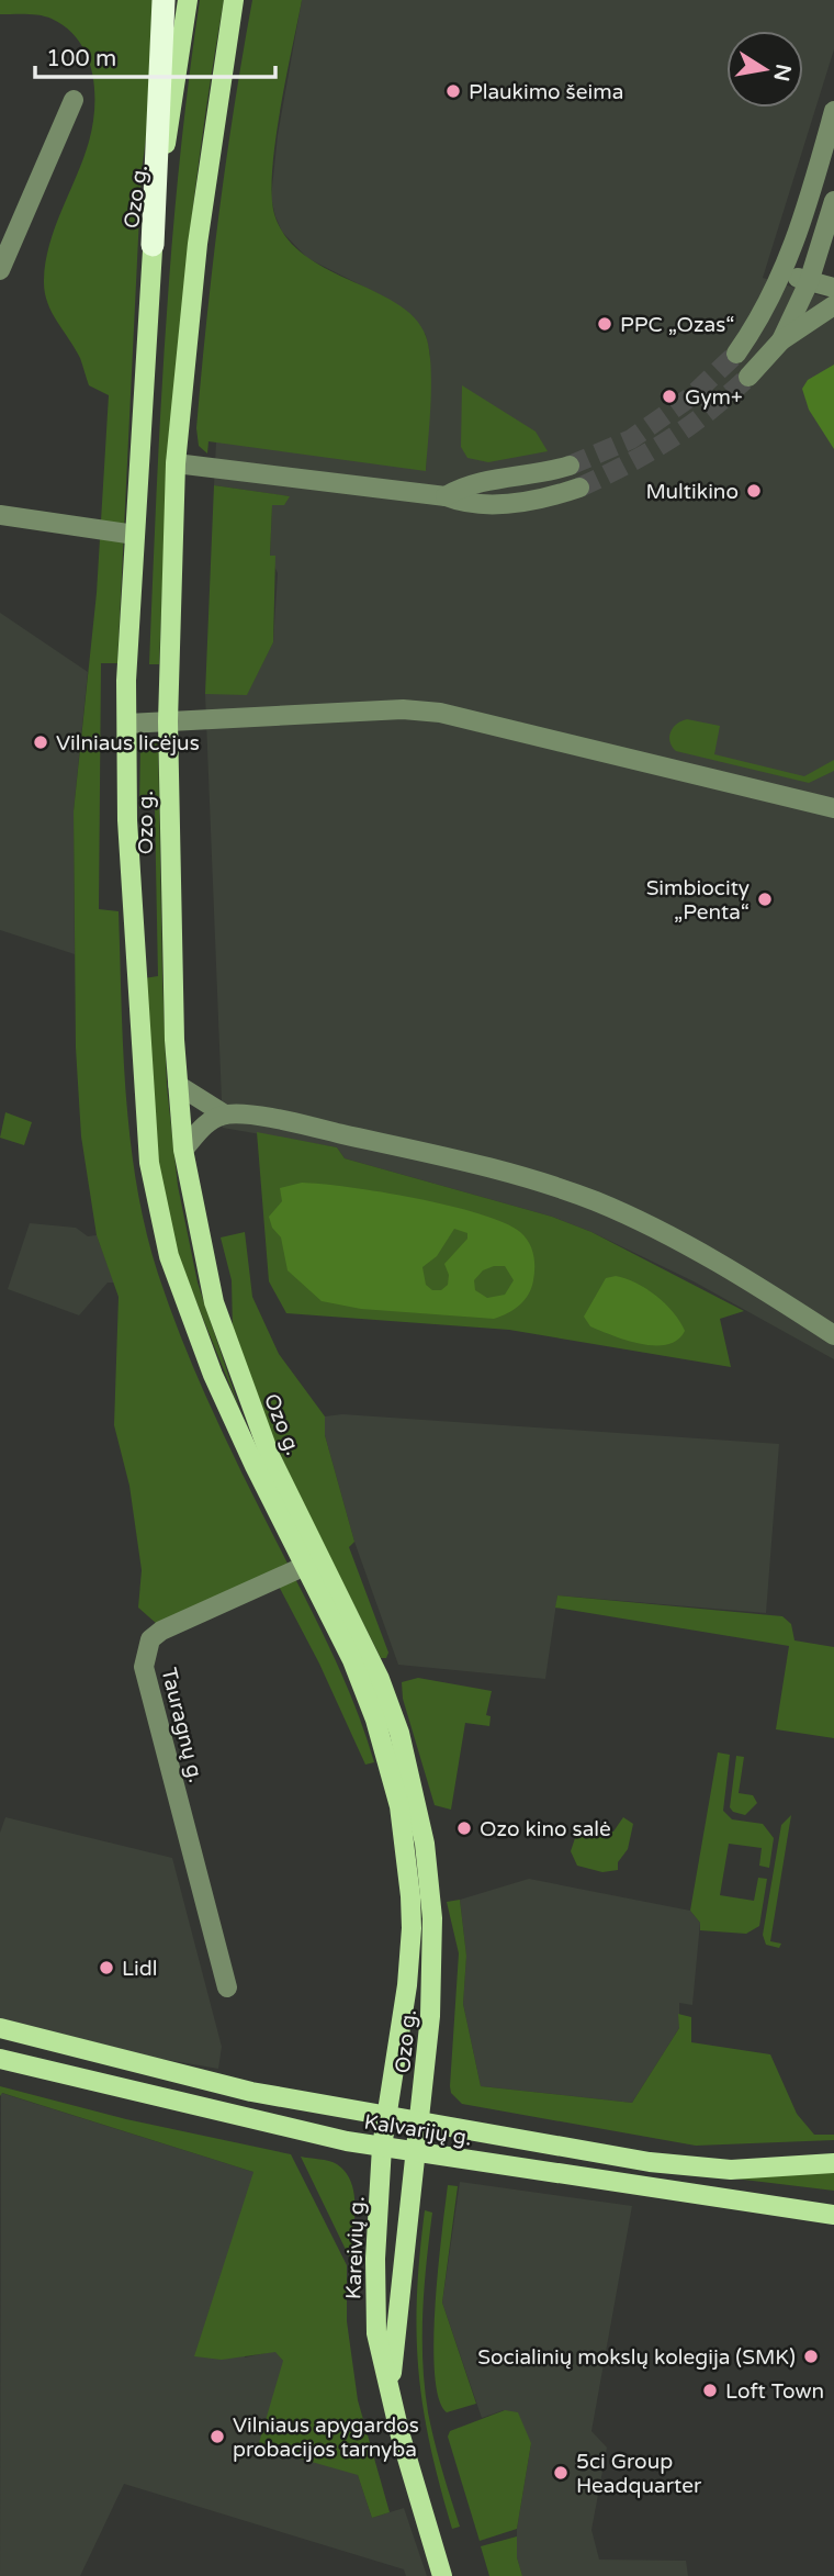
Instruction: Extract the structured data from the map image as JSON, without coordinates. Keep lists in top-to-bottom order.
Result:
{
  "streets": {
    "main road": ["Ozo g.", "Kalvarijų g.", "Kareivių g."],
    "street": ["Tauragnų g."]
  },
  "crossings": [
    ["Ozo g.", "Tauragnų g."],
    ["Ozo g.", "Kalvarijų g."],
    ["Ozo g.", "Kareivių g."],
    ["Kalvarijų g.", "Kareivių g."]
  ],
  "places": [
    "Plaukimo šeima",
    "PPC „Ozas“",
    "Gym+",
    "Multikino",
    "Vilniaus licėjus",
    "Simbiocity „Penta“",
    "Ozo kino salė",
    "Lidl",
    "Socialinių mokslų kolegija (SMK)",
    "Loft Town",
    "Vilniaus apygardos probacijos tarnyba",
    "5ci Group Headquarter"
  ],
  "scale_bar": "100 m",
  "north": "right"
}
